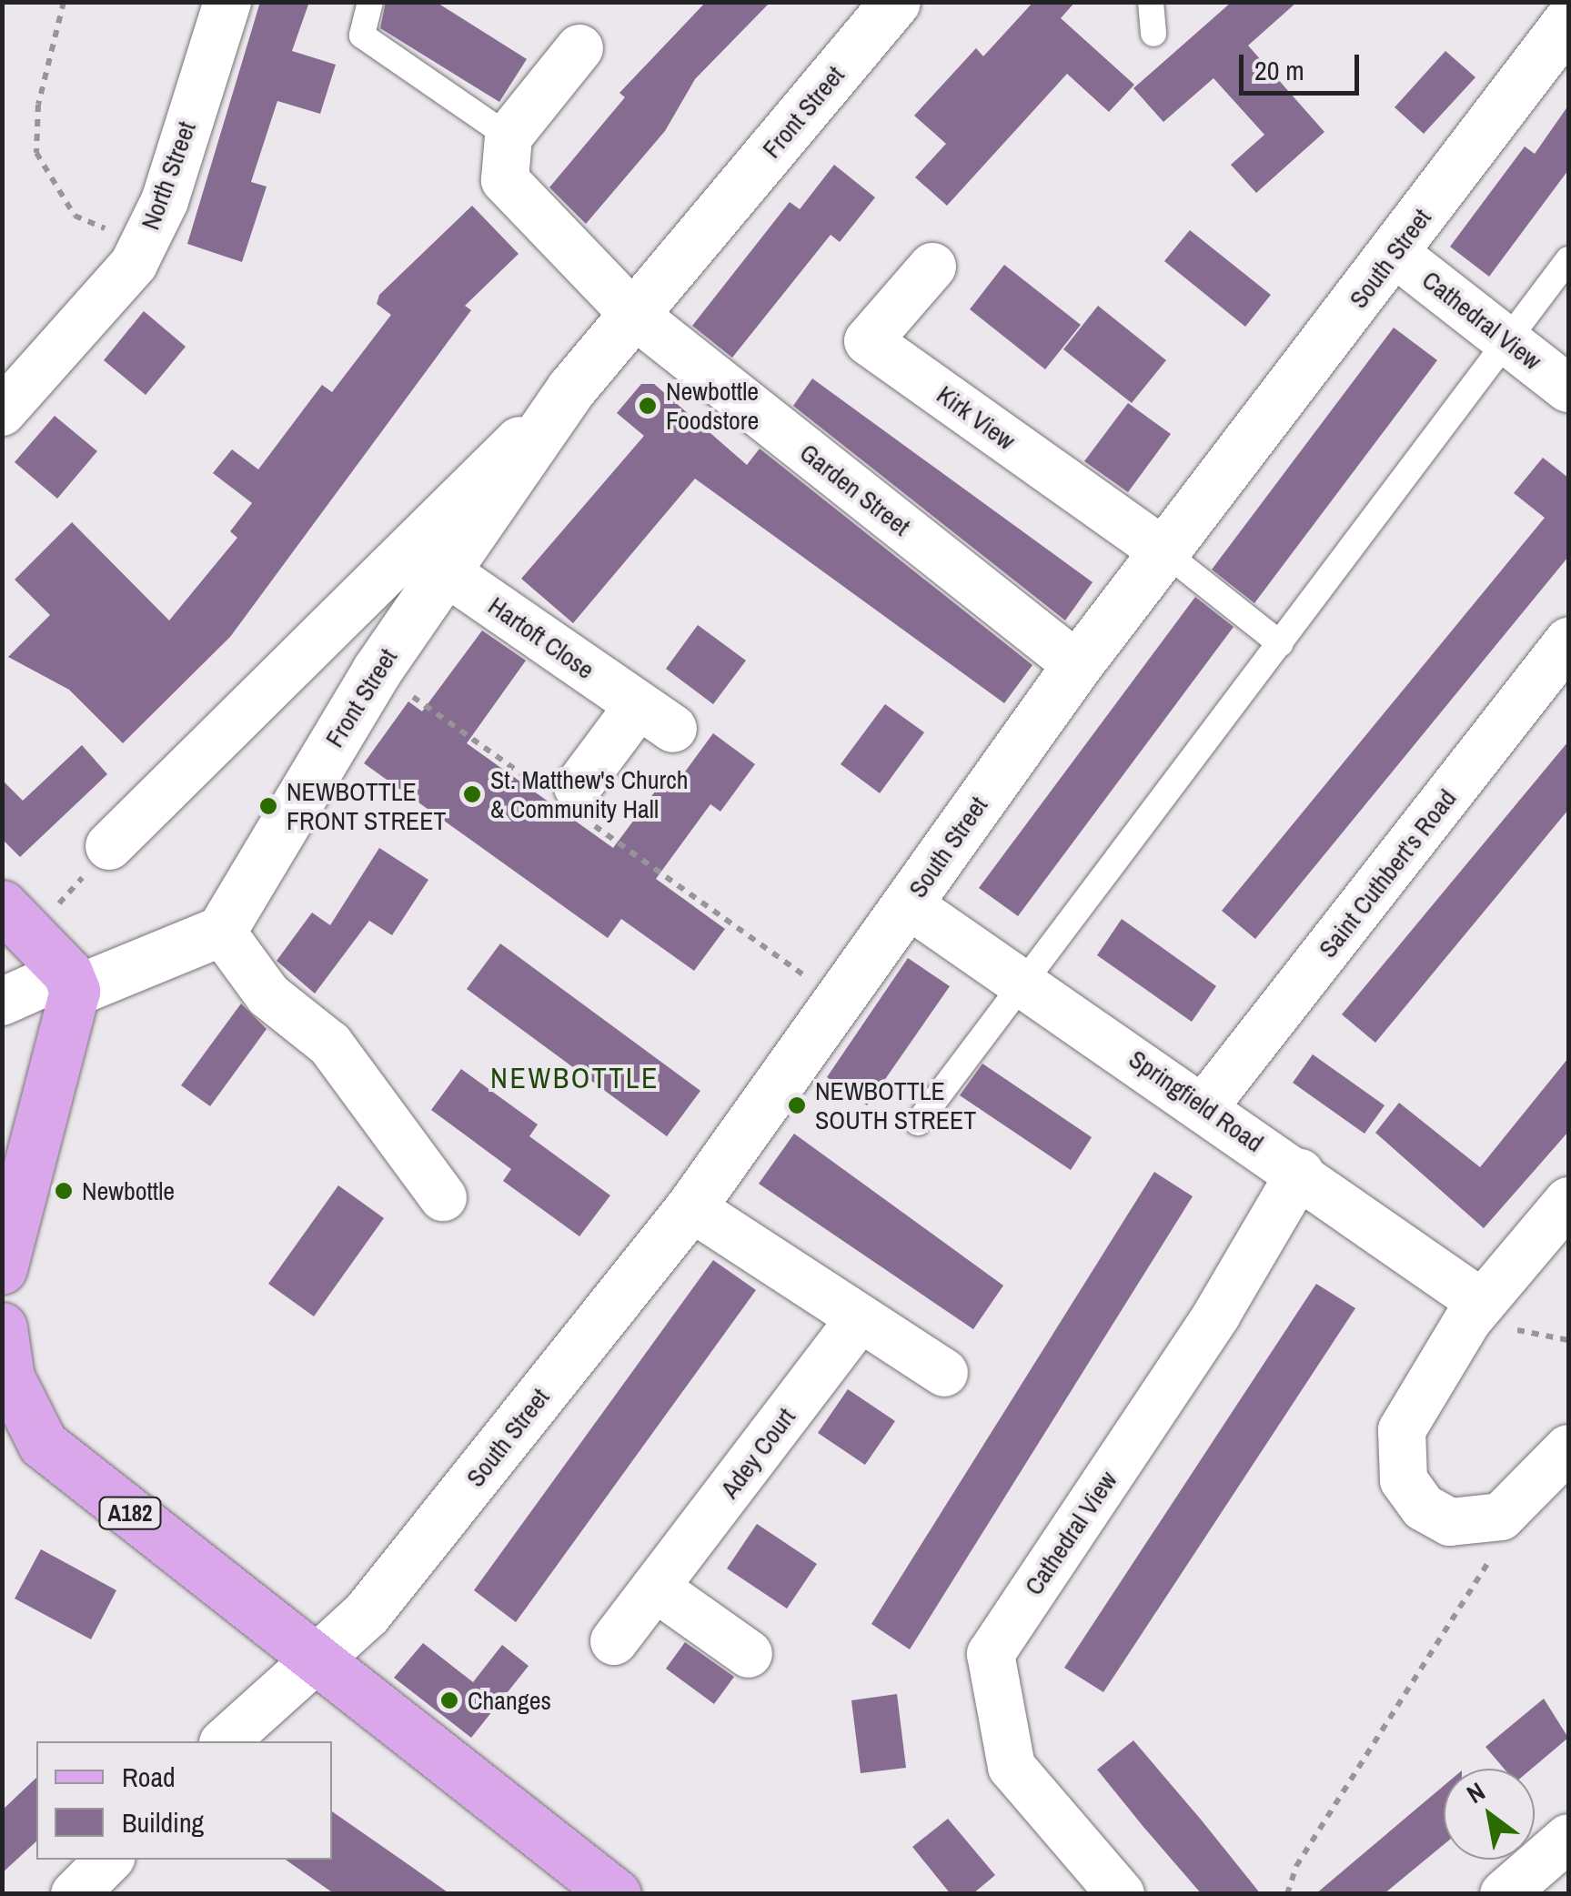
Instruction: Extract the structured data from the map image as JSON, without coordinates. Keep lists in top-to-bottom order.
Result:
{
  "streets": {
    "main road": ["A182"],
    "street": [
      "Front Street",
      "North Street",
      "South Street",
      "Cathedral View",
      "Kirk View",
      "Garden Street",
      "Hartoft Close",
      "Saint Cuthbert's Road",
      "Springfield Road",
      "Adey Court"
    ]
  },
  "crossings": [
    ["Front Street", "Garden Street"],
    ["Front Street", "Hartoft Close"],
    ["South Street", "Cathedral View"],
    ["South Street", "Kirk View"],
    ["South Street", "Garden Street"],
    ["South Street", "Springfield Road"],
    ["South Street", "A182"],
    ["Cathedral View", "Springfield Road"],
    ["Saint Cuthbert's Road", "Springfield Road"]
  ],
  "districts": ["NEWBOTTLE"],
  "places": [
    "Newbottle Foodstore",
    "St. Matthew's Church & Community Hall",
    "NEWBOTTLE FRONT STREET",
    "NEWBOTTLE SOUTH STREET",
    "Newbottle",
    "Changes"
  ],
  "legend": ["Road", "Building"],
  "scale_bar": "20 m",
  "north": "top left"
}
